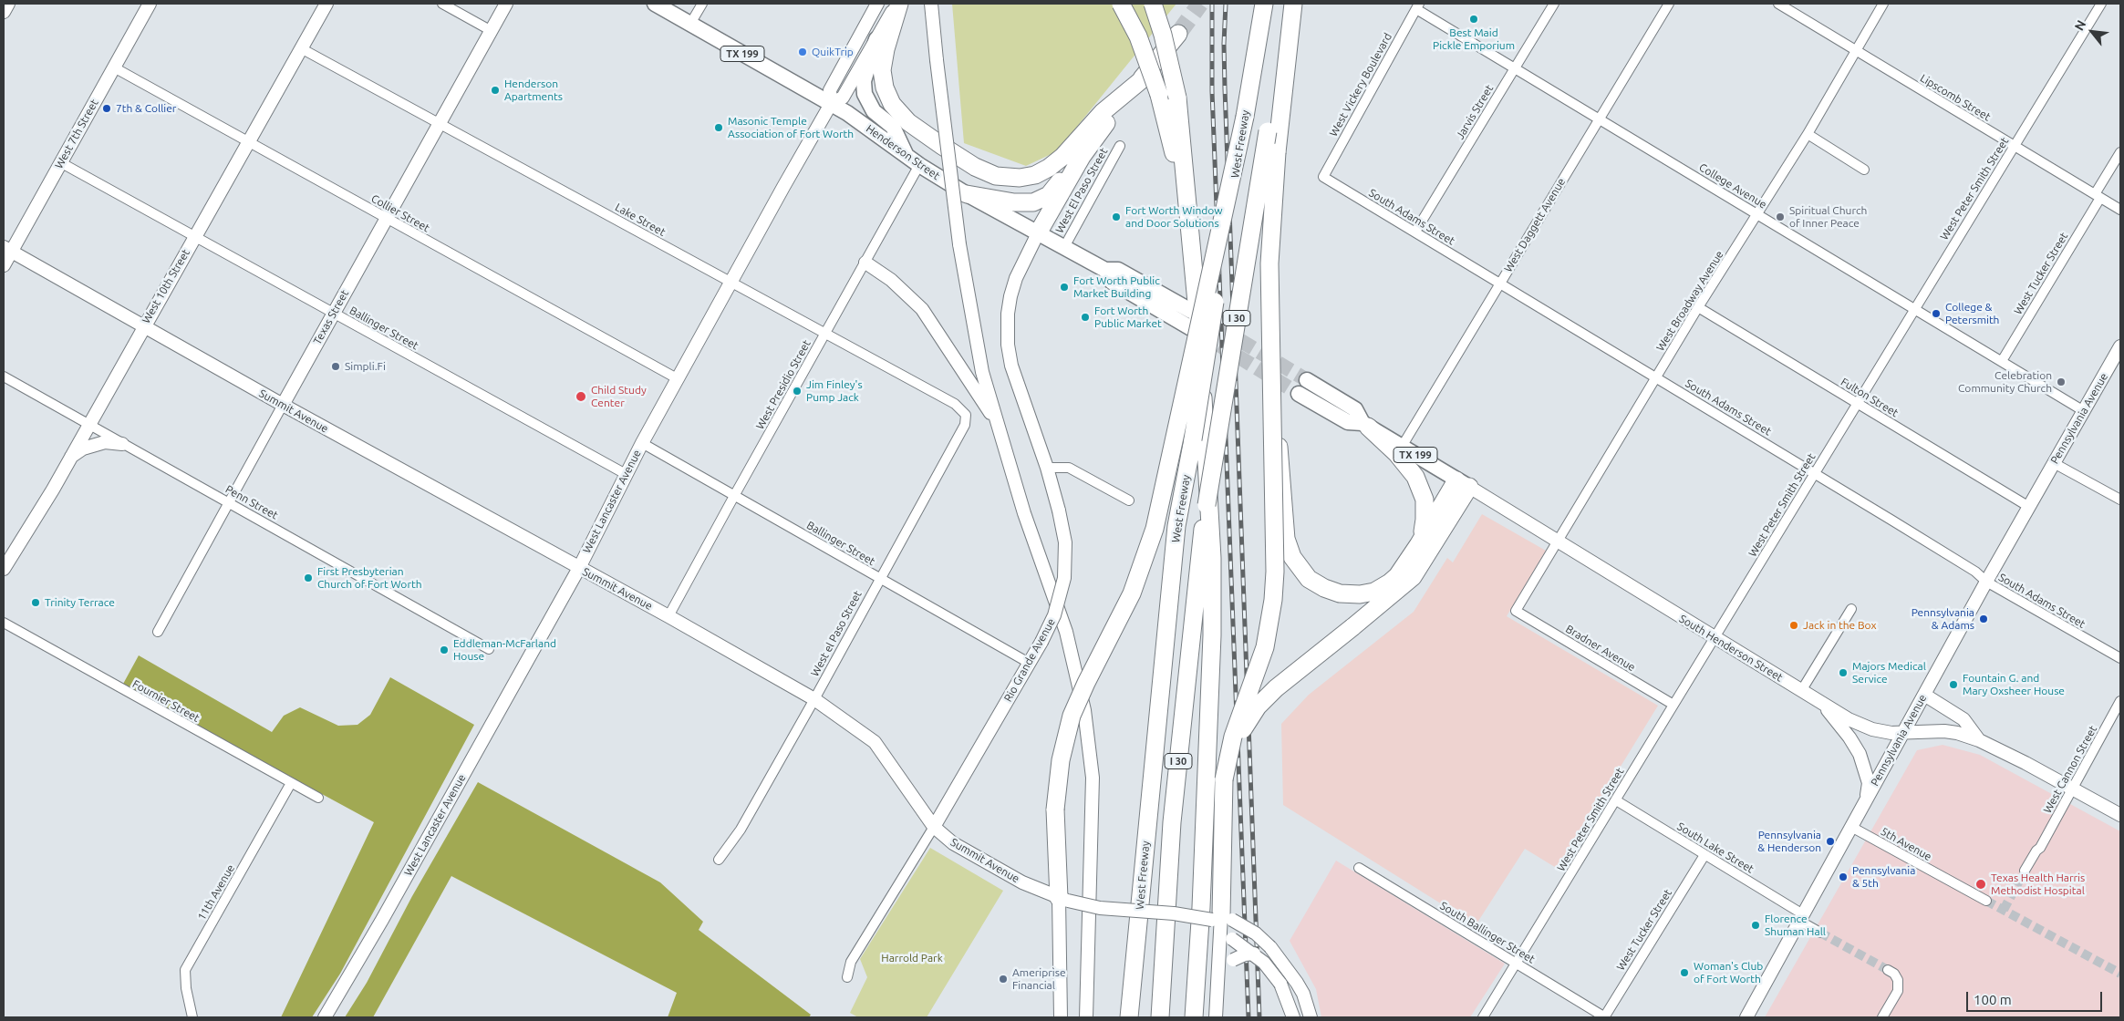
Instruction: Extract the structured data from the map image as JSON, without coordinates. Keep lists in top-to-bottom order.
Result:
{
  "streets": {
    "highway": ["West Freeway", "I 30"],
    "main road": [
      "TX 199",
      "West 7th Street",
      "Henderson Street",
      "West 10th Street",
      "Texas Street",
      "Summit Avenue",
      "Pennsylvania Avenue",
      "West Lancaster Avenue",
      "South Henderson Street",
      "Rio Grande Avenue"
    ],
    "street": [
      "West Vickery Boulevard",
      "Lipscomb Street",
      "Jarvis Street",
      "College Avenue",
      "West Peter Smith Street",
      "West El Paso Street",
      "Collier Street",
      "South Adams Street",
      "Lake Street",
      "West Daggett Avenue",
      "West Tucker Street",
      "West Broadway Avenue",
      "Ballinger Street",
      "West Presidio Street",
      "Fulton Street",
      "Penn Street",
      "West el Paso Street",
      "Bradner Avenue",
      "Fournier Street",
      "West Cannon Street",
      "5th Avenue",
      "South Lake Street",
      "11th Avenue",
      "South Ballinger Street"
    ]
  },
  "crossings": [
    ["West Vickery Boulevard", "College Avenue"],
    ["West Vickery Boulevard", "South Adams Street"],
    ["Lipscomb Street", "West Peter Smith Street"],
    ["Lipscomb Street", "West Tucker Street"],
    ["Lipscomb Street", "West Broadway Avenue"],
    ["Jarvis Street", "College Avenue"],
    ["Jarvis Street", "South Adams Street"],
    ["West 7th Street", "Collier Street"],
    ["West 7th Street", "Ballinger Street"],
    ["West 7th Street", "Summit Avenue"],
    ["Henderson Street", "West El Paso Street"],
    ["Henderson Street", "West Presidio Street"],
    ["Henderson Street", "West Lancaster Avenue"],
    ["Henderson Street", "Rio Grande Avenue"],
    ["College Avenue", "West Peter Smith Street"],
    ["College Avenue", "West Daggett Avenue"],
    ["College Avenue", "West Tucker Street"],
    ["College Avenue", "West Broadway Avenue"],
    ["College Avenue", "Pennsylvania Avenue"],
    ["West Peter Smith Street", "South Adams Street"],
    ["West Peter Smith Street", "Fulton Street"],
    ["West Peter Smith Street", "Bradner Avenue"],
    ["West Peter Smith Street", "South Henderson Street"],
    ["West Peter Smith Street", "South Lake Street"],
    ["West Peter Smith Street", "South Ballinger Street"],
    ["Collier Street", "West 10th Street"],
    ["Collier Street", "Texas Street"],
    ["Collier Street", "West Lancaster Avenue"],
    ["South Adams Street", "West Daggett Avenue"],
    ["South Adams Street", "West Broadway Avenue"],
    ["South Adams Street", "Pennsylvania Avenue"],
    ["Lake Street", "West 10th Street"],
    ["Lake Street", "Texas Street"],
    ["Lake Street", "West Presidio Street"],
    ["Lake Street", "West Lancaster Avenue"],
    ["Lake Street", "West el Paso Street"],
    ["West Daggett Avenue", "South Henderson Street"],
    ["West Tucker Street", "South Lake Street"],
    ["West Tucker Street", "South Ballinger Street"],
    ["West 10th Street", "Ballinger Street"],
    ["West 10th Street", "Summit Avenue"],
    ["West 10th Street", "Penn Street"],
    ["West Broadway Avenue", "Fulton Street"],
    ["West Broadway Avenue", "Bradner Avenue"],
    ["West Broadway Avenue", "South Henderson Street"],
    ["Texas Street", "Ballinger Street"],
    ["Texas Street", "Summit Avenue"],
    ["Texas Street", "Penn Street"],
    ["Ballinger Street", "West Presidio Street"],
    ["Ballinger Street", "West Lancaster Avenue"],
    ["Ballinger Street", "West el Paso Street"],
    ["Ballinger Street", "Rio Grande Avenue"],
    ["West Presidio Street", "Summit Avenue"],
    ["Fulton Street", "Pennsylvania Avenue"],
    ["Summit Avenue", "West Lancaster Avenue"],
    ["Summit Avenue", "West el Paso Street"],
    ["Summit Avenue", "Rio Grande Avenue"],
    ["Pennsylvania Avenue", "South Henderson Street"],
    ["Pennsylvania Avenue", "5th Avenue"],
    ["Pennsylvania Avenue", "South Lake Street"],
    ["South Henderson Street", "West Cannon Street"],
    ["Fournier Street", "11th Avenue"]
  ],
  "parks": ["Harrold Park"],
  "places": [
    "Best Maid Pickle Emporium",
    "QuikTrip",
    "Henderson Apartments",
    "7th & Collier",
    "Masonic Temple Association of Fort Worth",
    "Fort Worth Window and Door Solutions",
    "Spiritual Church of Inner Peace",
    "Fort Worth Public Market Building",
    "College & Petersmith",
    "Fort Worth Public Market",
    "Simpli.Fi",
    "Celebration Community Church",
    "Jim Finley's Pump Jack",
    "Child Study Center",
    "First Presbyterian Church of Fort Worth",
    "Trinity Terrace",
    "Pennsylvania & Adams",
    "Jack in the Box",
    "Eddleman-McFarland House",
    "Majors Medical Service",
    "Fountain G. and Mary Oxsheer House",
    "Pennsylvania & Henderson",
    "Pennsylvania & 5th",
    "Texas Health Harris Methodist Hospital",
    "Florence Shuman Hall",
    "Woman's Club of Fort Worth",
    "Ameriprise Financial"
  ],
  "scale_bar": "100 m",
  "north": "top left"
}
